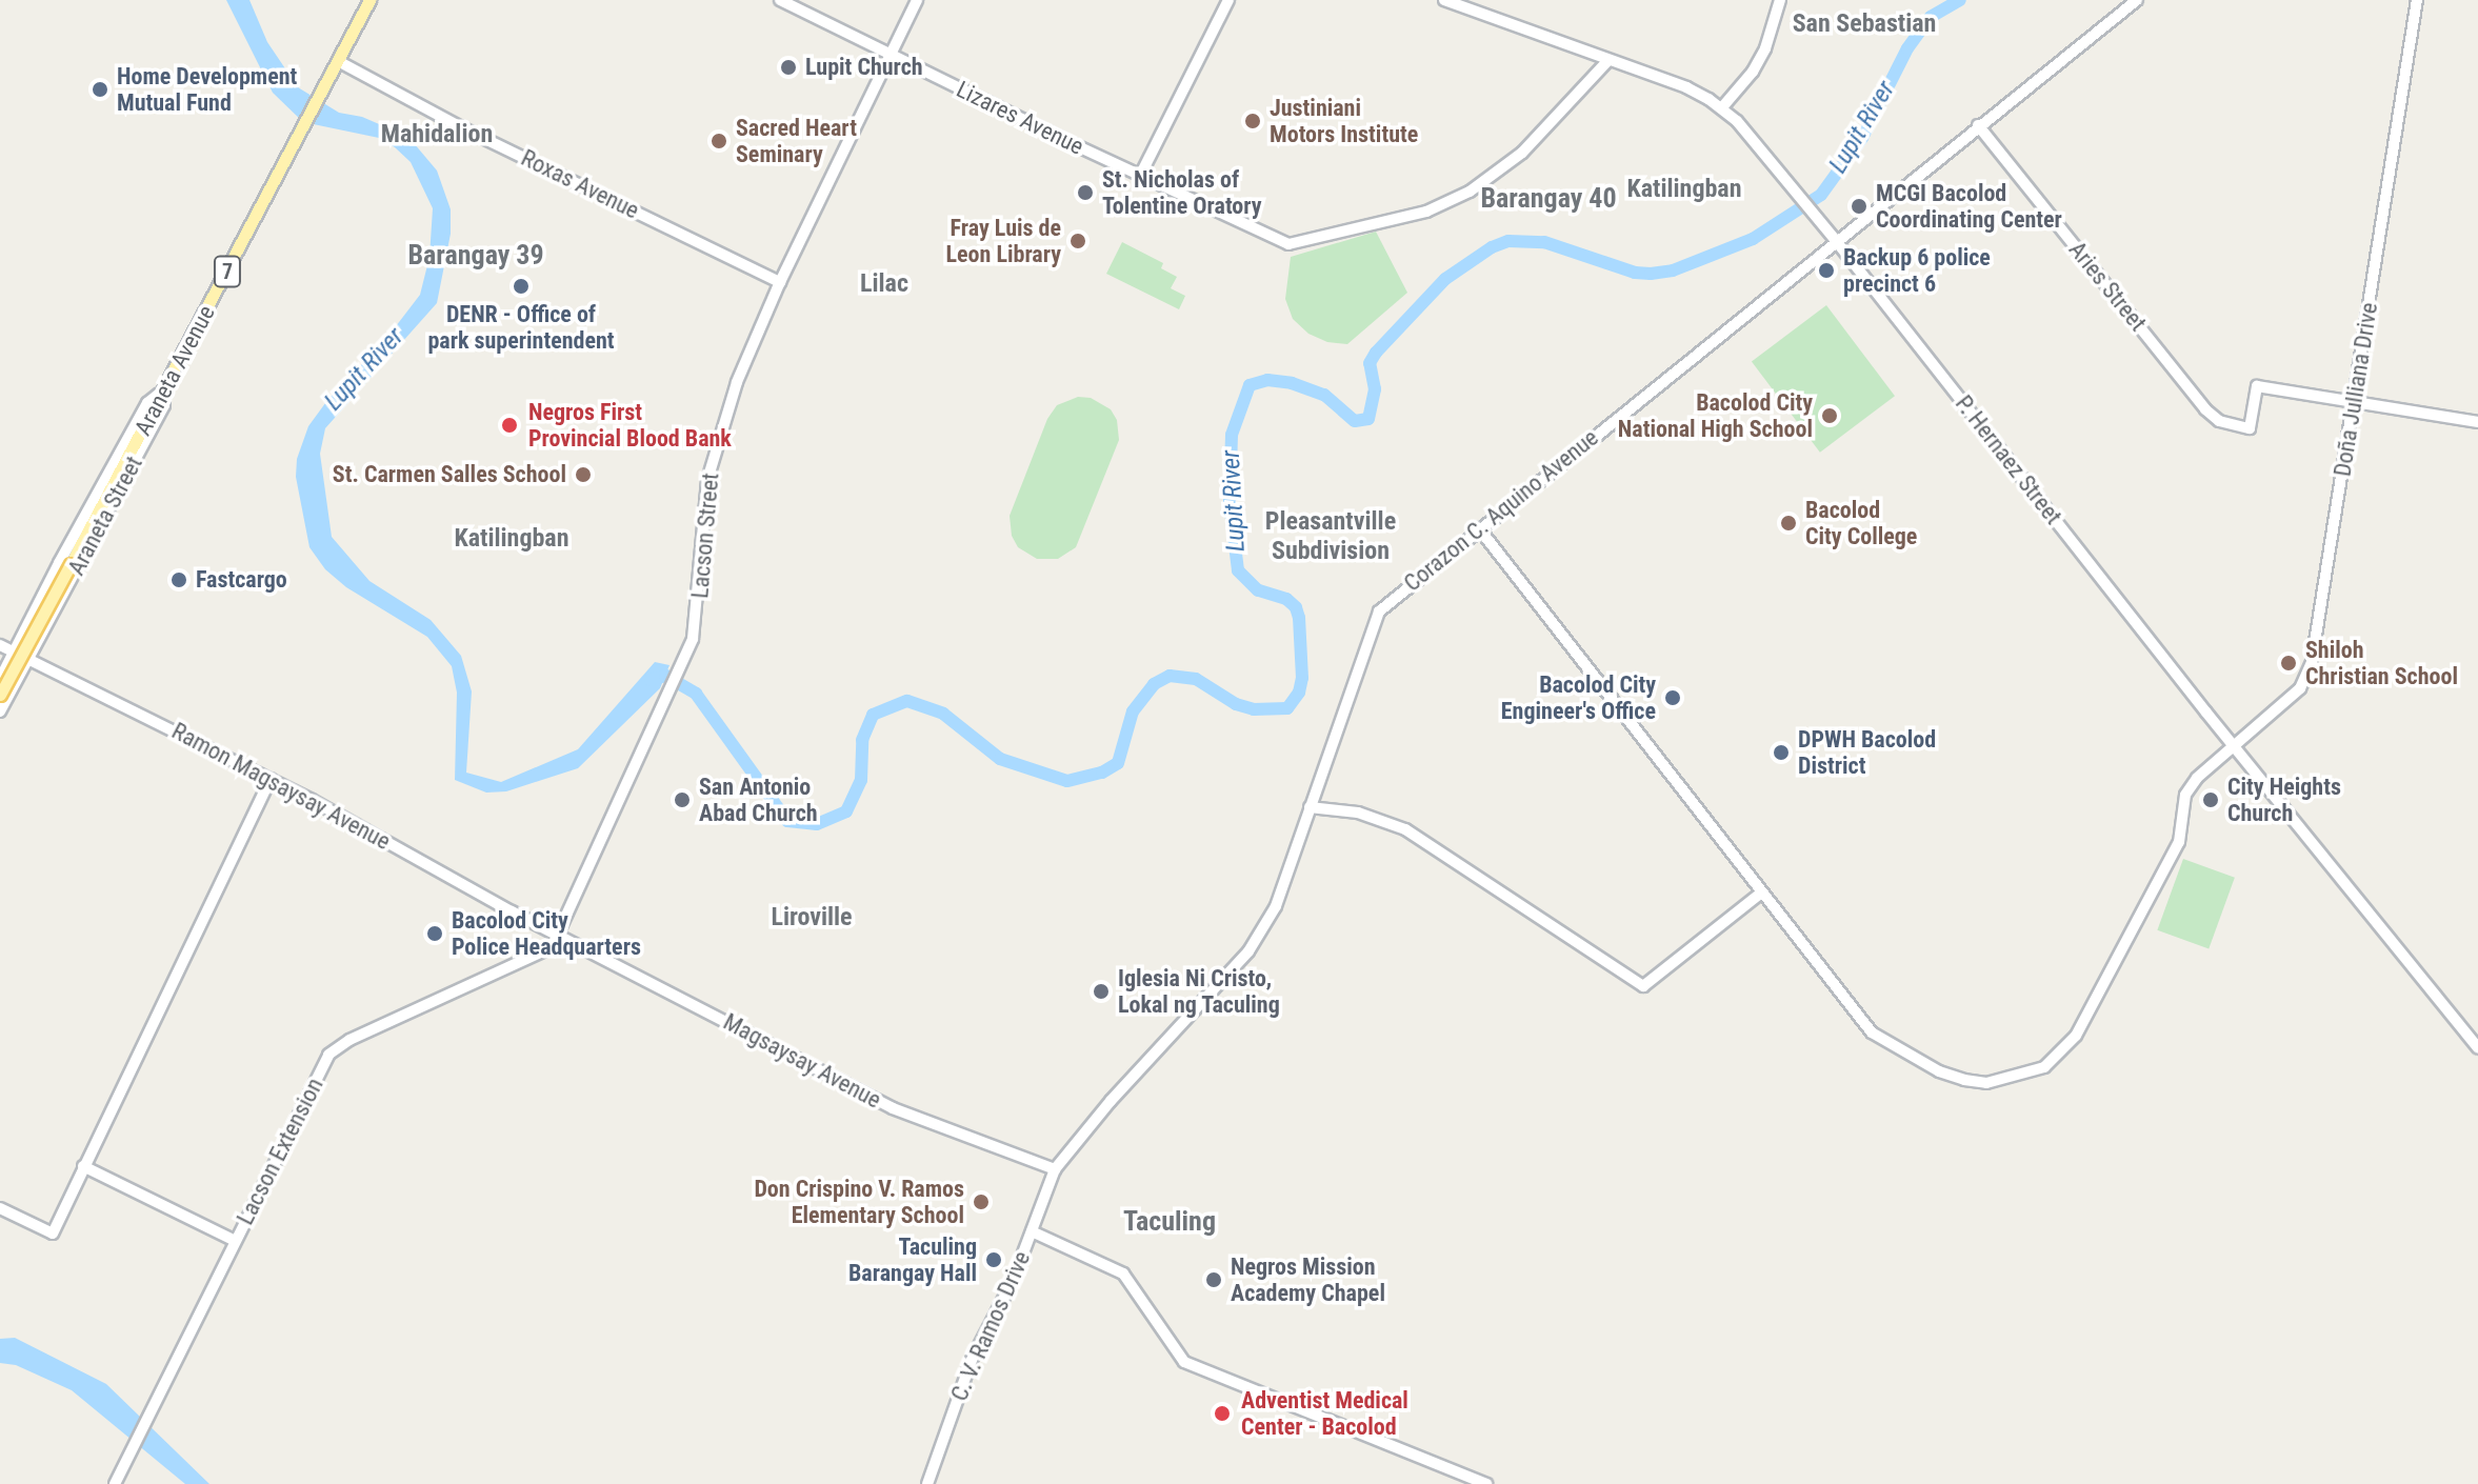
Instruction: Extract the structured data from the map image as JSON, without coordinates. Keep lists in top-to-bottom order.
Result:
{
  "streets": {
    "main road": ["7", "Araneta Avenue"],
    "street": [
      "Lizares Avenue",
      "Roxas Avenue",
      "Aries Street",
      "Doña Julliana Drive",
      "P. Hernaez Street",
      "Corazon C. Aquino Avenue",
      "Araneta Street",
      "Lacson Street",
      "Ramon Magsaysay Avenue",
      "Magsaysay Avenue",
      "Lacson Extension",
      "C. V. Ramos Drive"
    ]
  },
  "crossings": [
    ["Lizares Avenue", "P. Hernaez Street"],
    ["Lizares Avenue", "Lacson Street"],
    ["Roxas Avenue", "Araneta Avenue"],
    ["Roxas Avenue", "Lacson Street"],
    ["Aries Street", "Doña Julliana Drive"],
    ["Aries Street", "Corazon C. Aquino Avenue"],
    ["Araneta Avenue", "Araneta Street"],
    ["Doña Julliana Drive", "P. Hernaez Street"],
    ["Doña Julliana Drive", "Corazon C. Aquino Avenue"],
    ["P. Hernaez Street", "Corazon C. Aquino Avenue"],
    ["Corazon C. Aquino Avenue", "Magsaysay Avenue"],
    ["Corazon C. Aquino Avenue", "C. V. Ramos Drive"],
    ["Araneta Street", "Ramon Magsaysay Avenue"],
    ["Lacson Street", "Ramon Magsaysay Avenue"],
    ["Lacson Street", "Magsaysay Avenue"],
    ["Lacson Street", "Lacson Extension"],
    ["Ramon Magsaysay Avenue", "Magsaysay Avenue"],
    ["Ramon Magsaysay Avenue", "Lacson Extension"],
    ["Magsaysay Avenue", "Lacson Extension"],
    ["Magsaysay Avenue", "C. V. Ramos Drive"]
  ],
  "districts": [
    "San Sebastian",
    "Mahidalion",
    "Katilingban",
    "Barangay 40",
    "Barangay 39",
    "Lilac",
    "Pleasantville Subdivision",
    "Katilingban",
    "Liroville",
    "Taculing"
  ],
  "water": ["Lupit River"],
  "places": [
    "Lupit Church",
    "Home Development Mutual Fund",
    "Justiniani Motors Institute",
    "Sacred Heart Seminary",
    "St. Nicholas of Tolentine Oratory",
    "MCGI Bacolod Coordinating Center",
    "Fray Luis de Leon Library",
    "Backup 6 police precinct 6",
    "DENR - Office of park superintendent",
    "Bacolod City National High School",
    "Negros First Provincial Blood Bank",
    "St. Carmen Salles School",
    "Bacolod City College",
    "Fastcargo",
    "Shiloh Christian School",
    "Bacolod City Engineer's Office",
    "DPWH Bacolod District",
    "San Antonio Abad Church",
    "City Heights Church",
    "Bacolod City Police Headquarters",
    "Iglesia Ni Cristo, Lokal ng Taculing",
    "Don Crispino V. Ramos Elementary School",
    "Taculing Barangay Hall",
    "Negros Mission Academy Chapel",
    "Adventist Medical Center - Bacolod"
  ]
}
